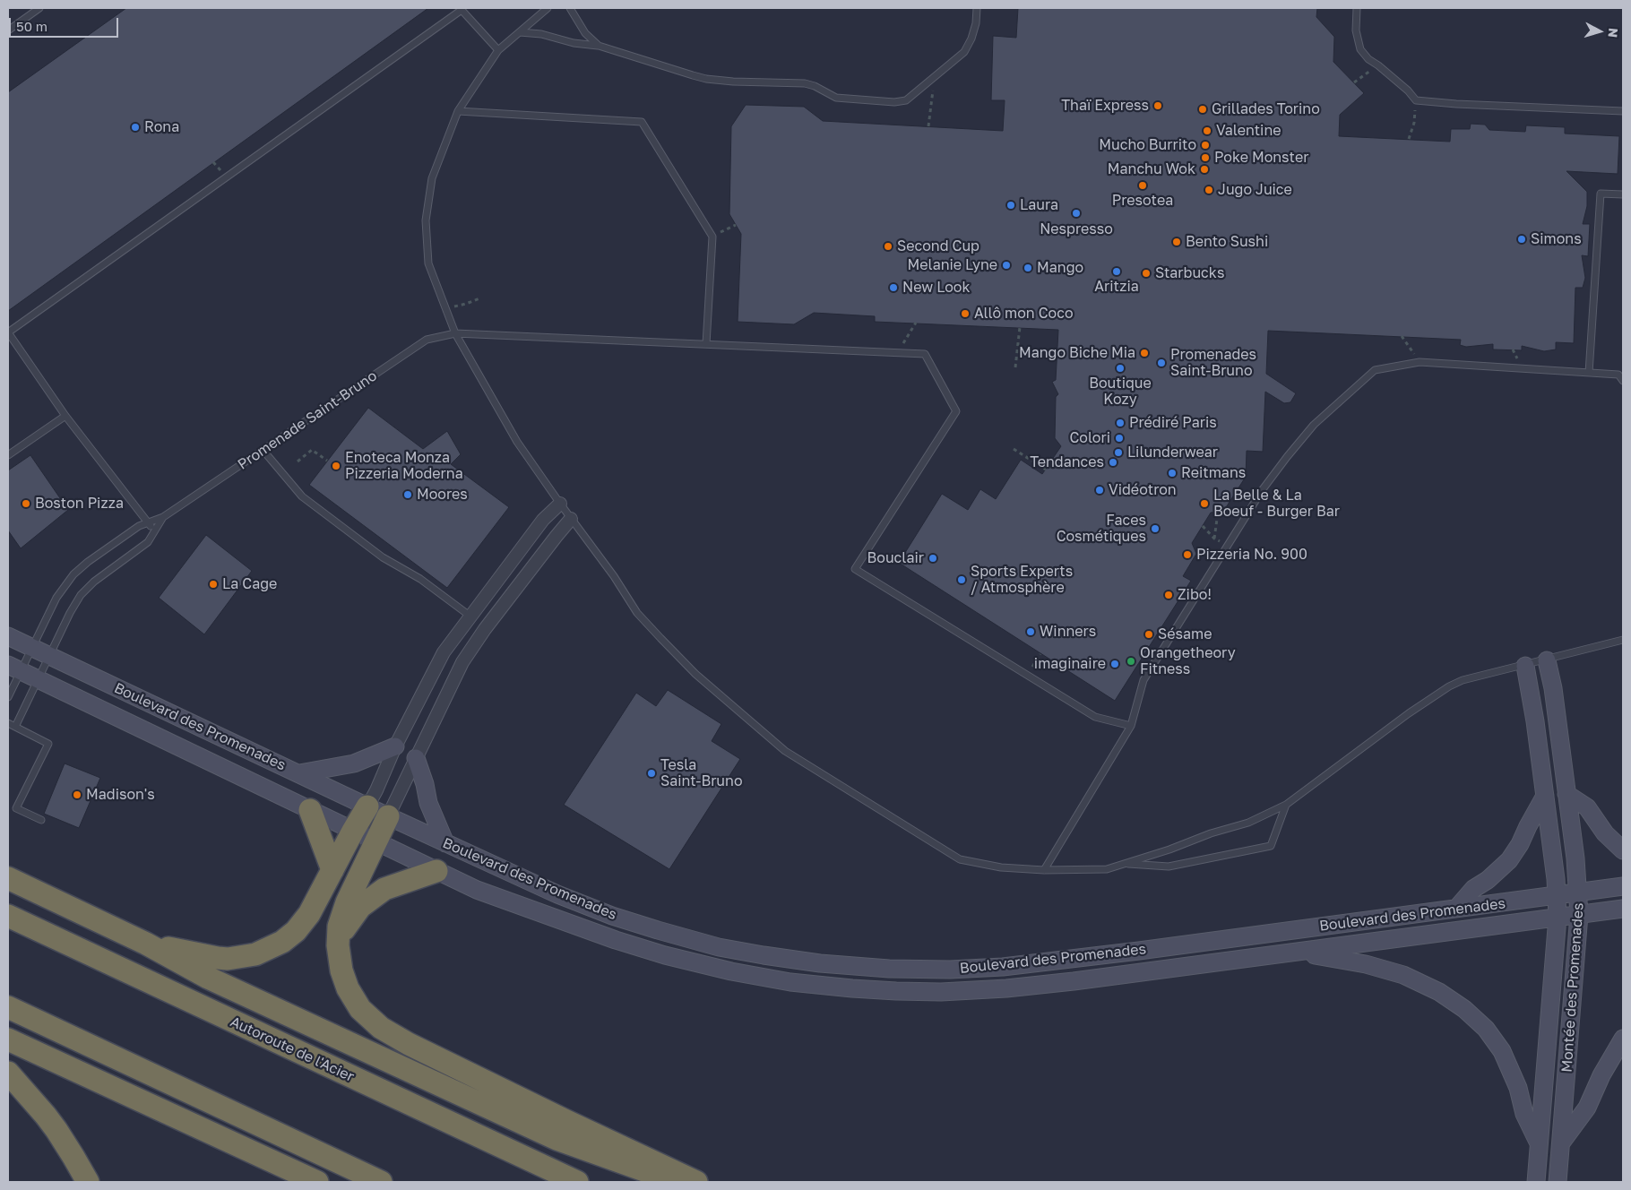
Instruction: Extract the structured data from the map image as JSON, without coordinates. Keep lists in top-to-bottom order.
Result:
{
  "streets": {
    "highway": ["Autoroute de l'Acier"],
    "street": ["Boulevard des Promenades", "Montée des Promenades"],
    "lane": ["Promenade Saint-Bruno"]
  },
  "crossings": [
    ["Promenade Saint-Bruno", "Boulevard des Promenades"],
    ["Boulevard des Promenades", "Montée des Promenades"]
  ],
  "places": [
    "Thaï Express",
    "Grillades Torino",
    "Rona",
    "Valentine",
    "Mucho Burrito",
    "Poke Monster",
    "Manchu Wok",
    "Presotea",
    "Jugo Juice",
    "Laura",
    "Nespresso",
    "Simons",
    "Bento Sushi",
    "Second Cup",
    "Melanie Lyne",
    "Mango",
    "Aritzia",
    "Starbucks",
    "New Look",
    "Allô mon Coco",
    "Mango Biche Mia",
    "Promenades Saint-Bruno",
    "Boutique Kozy",
    "Prédiré Paris",
    "Colori",
    "Lilunderwear",
    "Tendances",
    "Enoteca Monza Pizzeria Moderna",
    "Reitmans",
    "Vidéotron",
    "Moores",
    "Boston Pizza",
    "La Belle & La Boeuf - Burger Bar",
    "Faces Cosmétiques",
    "Pizzeria No. 900",
    "Bouclair",
    "Sports Experts / Atmosphère",
    "La Cage",
    "Zibo!",
    "Winners",
    "Sésame",
    "Orangetheory Fitness",
    "imaginaire",
    "Tesla Saint-Bruno",
    "Madison's"
  ],
  "scale_bar": "50 m",
  "north": "right"
}
